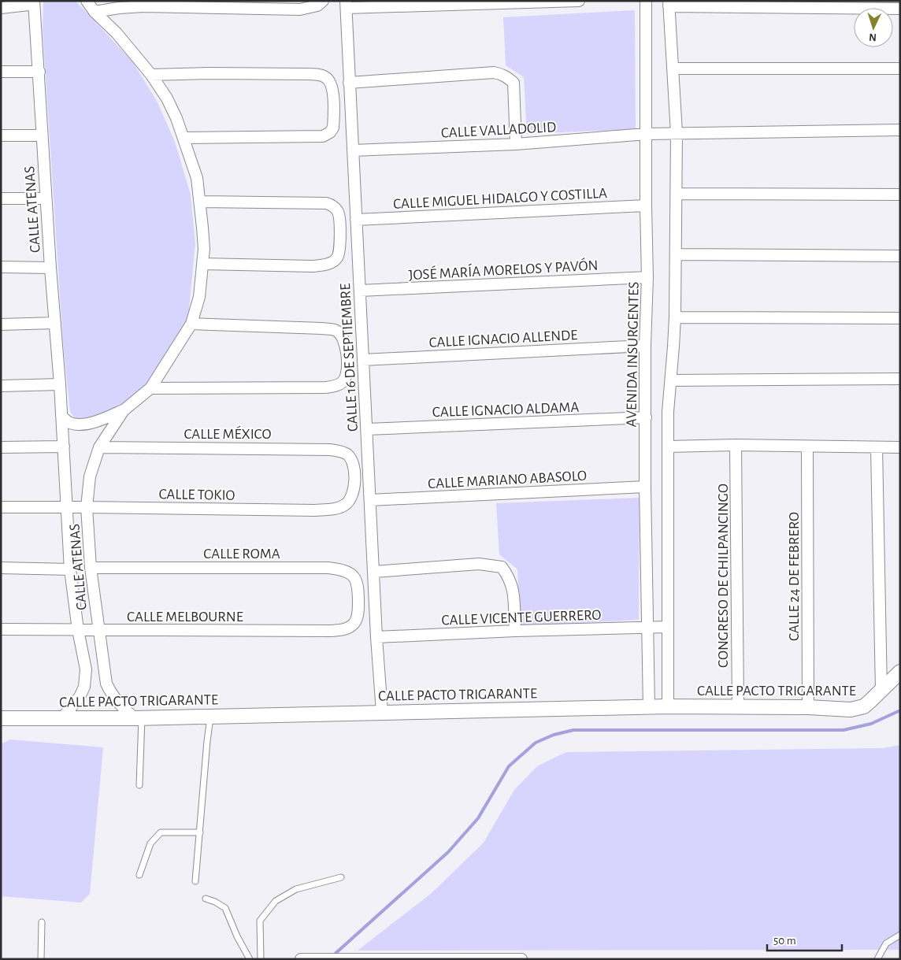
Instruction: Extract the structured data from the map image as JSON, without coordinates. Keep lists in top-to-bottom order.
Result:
{
  "streets": {
    "street": [
      "CALLE VALLADOLID",
      "CALLE MIGUEL HIDALGO Y COSTILLA",
      "CALLE ATENAS",
      "JOSÉ MARÍA MORELOS Y PAVÓN",
      "CALLE IGNACIO ALLENDE",
      "AVENIDA INSURGENTES",
      "CALLE 16 DE SEPTIEMBRE",
      "CALLE IGNACIO ALDAMA",
      "CALLE MÉXICO",
      "CALLE MARIANO ABASOLO",
      "CALLE TOKIO",
      "CALLE ROMA",
      "CONGRESO DE CHILPANCINGO",
      "CALLE 24 DE FEBRERO",
      "CALLE MELBOURNE",
      "CALLE VICENTE GUERRERO",
      "CALLE PACTO TRIGARANTE"
    ]
  },
  "crossings": [
    ["CALLE VALLADOLID", "AVENIDA INSURGENTES"],
    ["CALLE VALLADOLID", "CALLE 16 DE SEPTIEMBRE"],
    ["CALLE MIGUEL HIDALGO Y COSTILLA", "AVENIDA INSURGENTES"],
    ["CALLE MIGUEL HIDALGO Y COSTILLA", "CALLE 16 DE SEPTIEMBRE"],
    ["CALLE ATENAS", "CALLE MÉXICO"],
    ["CALLE ATENAS", "CALLE TOKIO"],
    ["CALLE ATENAS", "CALLE ROMA"],
    ["CALLE ATENAS", "CALLE MELBOURNE"],
    ["CALLE ATENAS", "CALLE PACTO TRIGARANTE"],
    ["JOSÉ MARÍA MORELOS Y PAVÓN", "AVENIDA INSURGENTES"],
    ["JOSÉ MARÍA MORELOS Y PAVÓN", "CALLE 16 DE SEPTIEMBRE"],
    ["CALLE IGNACIO ALLENDE", "AVENIDA INSURGENTES"],
    ["CALLE IGNACIO ALLENDE", "CALLE 16 DE SEPTIEMBRE"],
    ["AVENIDA INSURGENTES", "CALLE IGNACIO ALDAMA"],
    ["AVENIDA INSURGENTES", "CALLE MARIANO ABASOLO"],
    ["AVENIDA INSURGENTES", "CALLE VICENTE GUERRERO"],
    ["AVENIDA INSURGENTES", "CALLE PACTO TRIGARANTE"],
    ["CALLE 16 DE SEPTIEMBRE", "CALLE IGNACIO ALDAMA"],
    ["CALLE 16 DE SEPTIEMBRE", "CALLE MARIANO ABASOLO"],
    ["CALLE 16 DE SEPTIEMBRE", "CALLE VICENTE GUERRERO"],
    ["CALLE 16 DE SEPTIEMBRE", "CALLE PACTO TRIGARANTE"],
    ["CALLE MÉXICO", "CALLE TOKIO"],
    ["CALLE ROMA", "CALLE MELBOURNE"],
    ["CONGRESO DE CHILPANCINGO", "CALLE PACTO TRIGARANTE"],
    ["CALLE 24 DE FEBRERO", "CALLE PACTO TRIGARANTE"]
  ],
  "scale_bar": "50 m",
  "north": "bottom"
}
